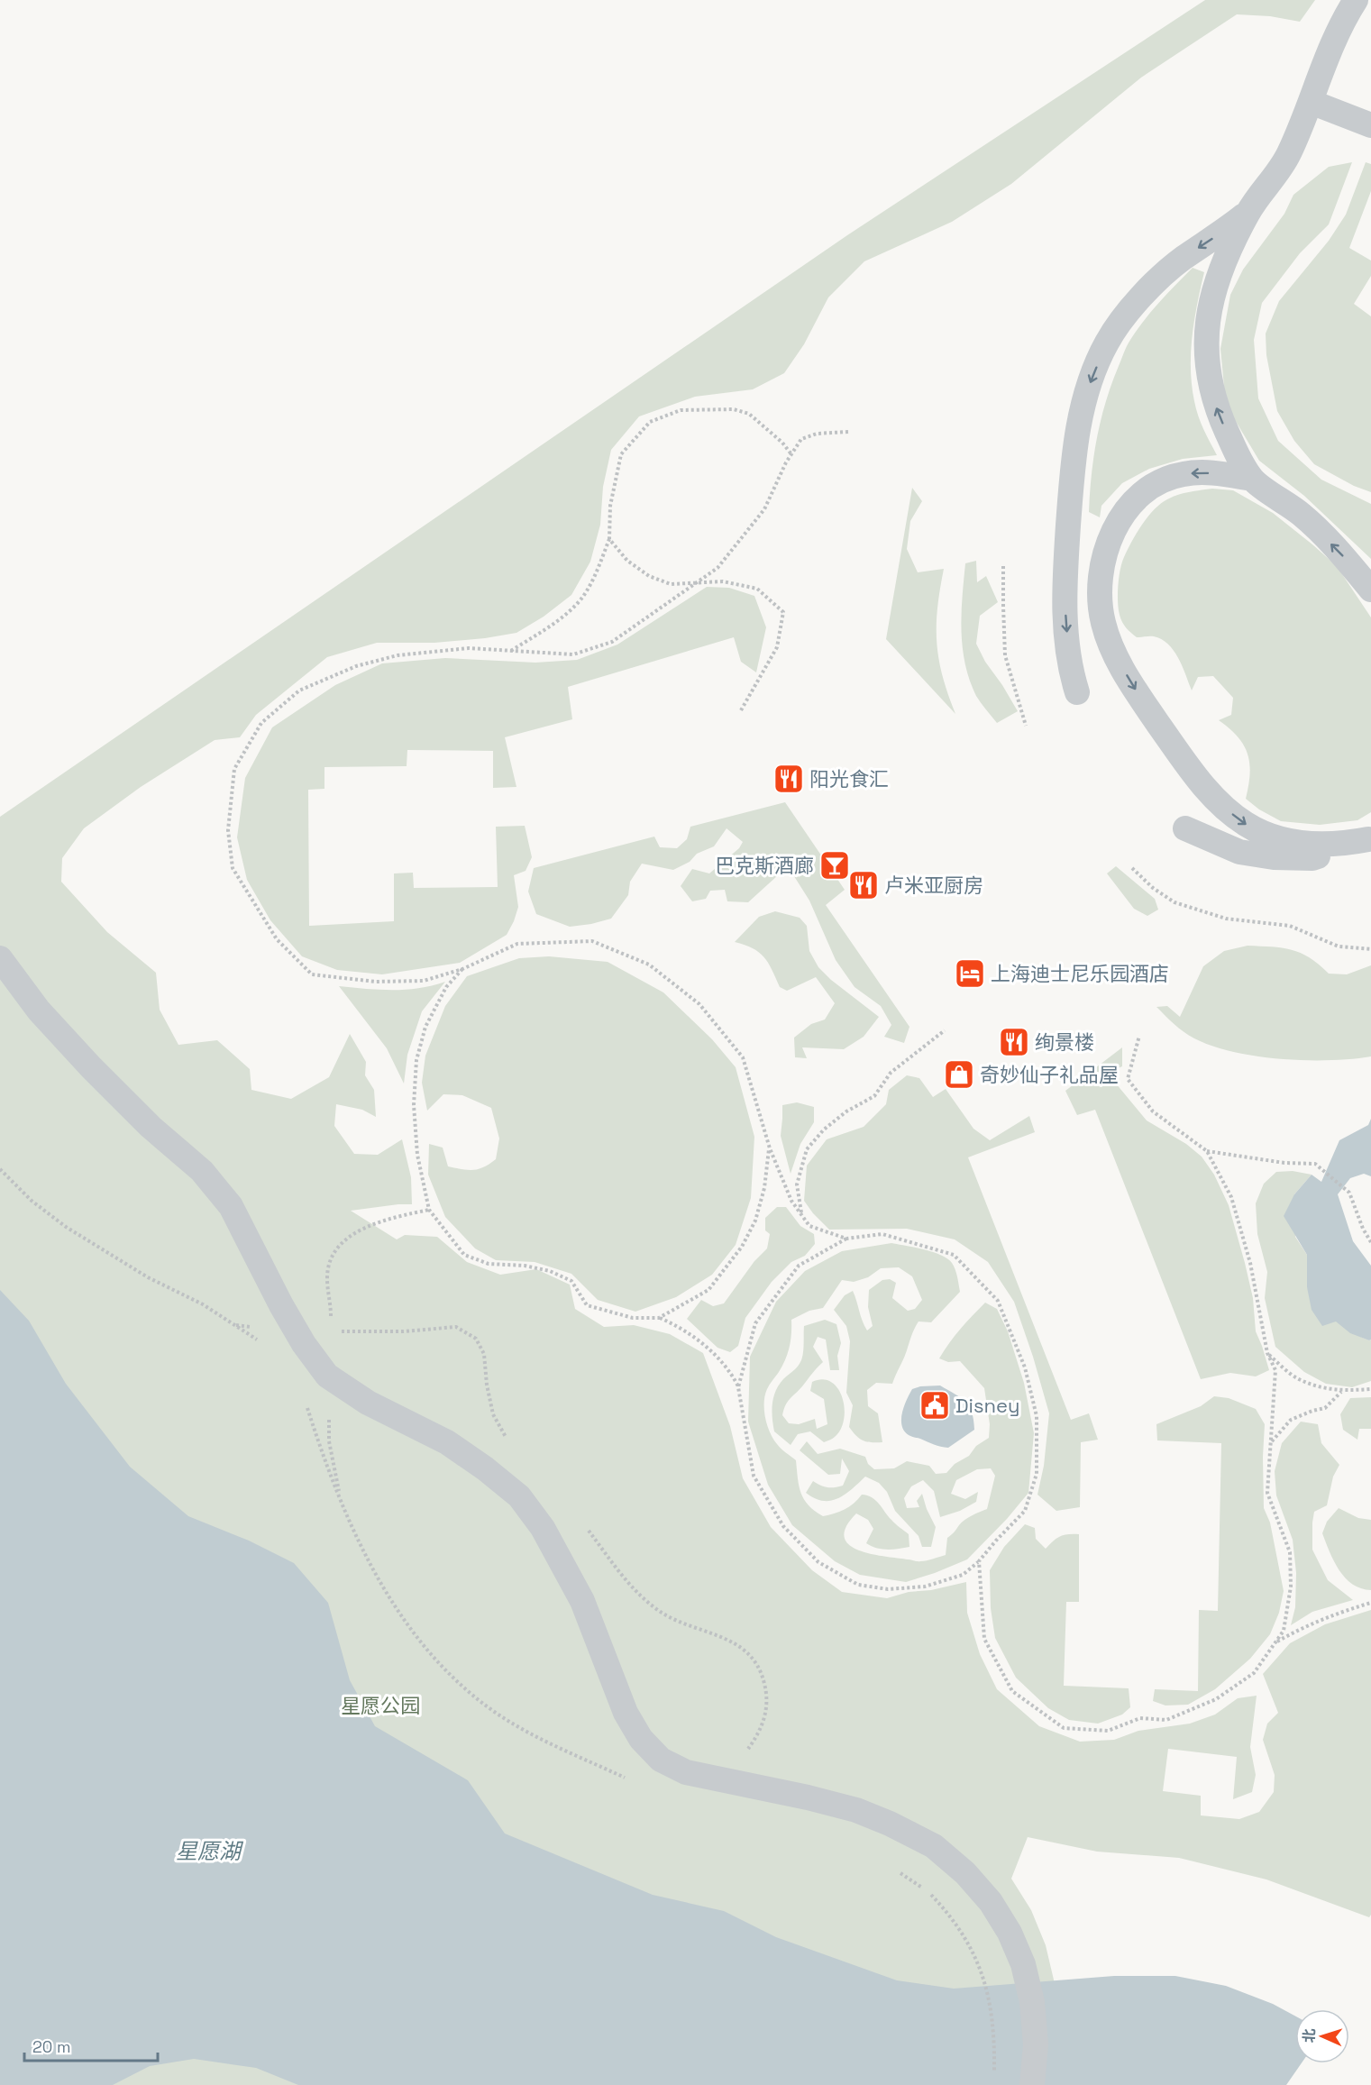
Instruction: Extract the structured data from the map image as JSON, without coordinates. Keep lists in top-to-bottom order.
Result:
{
  "water": ["星愿湖"],
  "parks": ["星愿公园"],
  "places": {
    "restaurant": ["阳光食汇", "卢米亚厨房", "绚景楼"],
    "bar": ["巴克斯酒廊"],
    "hotel": ["上海迪士尼乐园酒店"],
    "shop": ["奇妙仙子礼品屋"],
    "public building": ["Disney"]
  },
  "scale_bar": "20 m",
  "north": "left"
}
